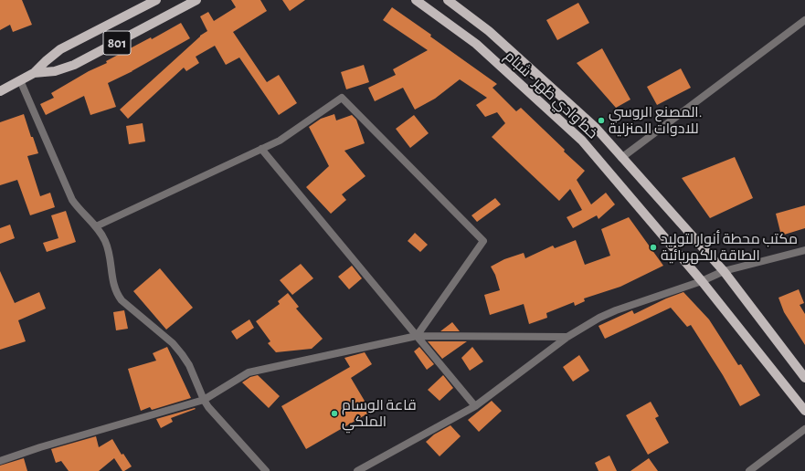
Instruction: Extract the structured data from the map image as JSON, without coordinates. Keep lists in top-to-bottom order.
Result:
{
  "streets": {
    "main road": ["801", "خط وادي ظهر - شبام"]
  },
  "places": ["المصنع الروسي. للادوات المنزلية", "مكتب محطة أنوار لتوليد الطاقة الكهربائية", "قاعة الوسام الملكي"]
}
